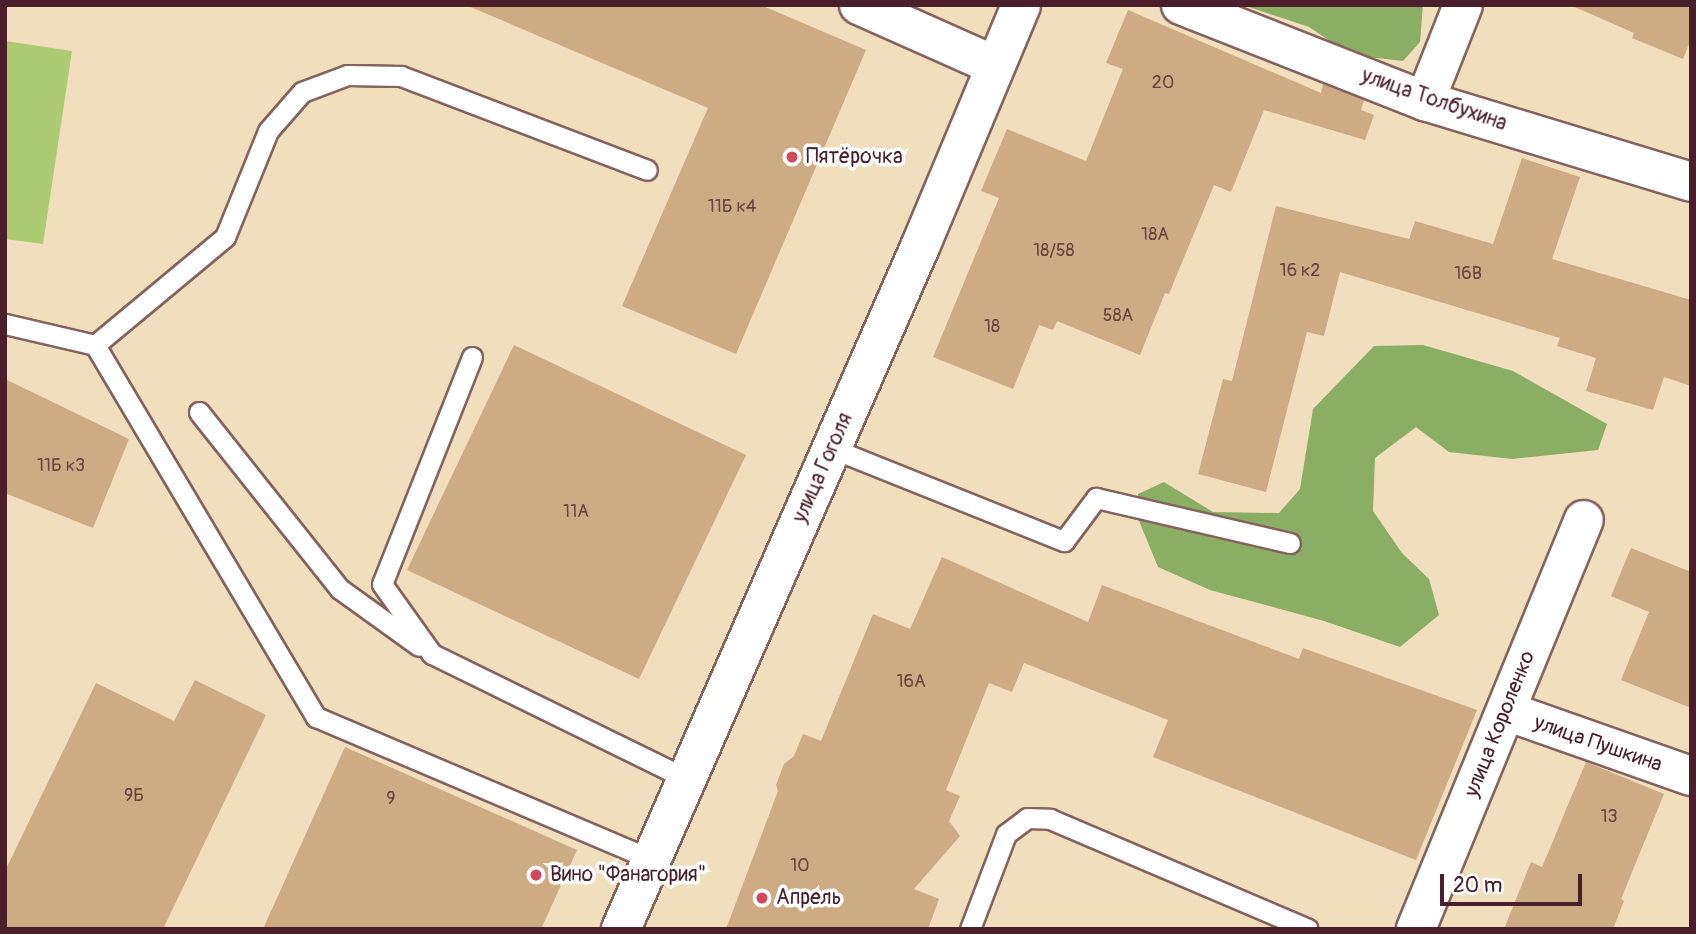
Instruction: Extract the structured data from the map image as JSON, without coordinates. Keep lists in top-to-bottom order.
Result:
{
  "streets": {
    "street": [
      "улица Толбухина",
      "улица Гоголя",
      "улица Короленко",
      "улица Пушкина"
    ]
  },
  "crossings": [
    ["улица Короленко", "улица Пушкина"]
  ],
  "places": ["Пятёрочка", "Вино \"Фанагория\"", "Апрель"],
  "house_numbers": [
    "20",
    "11Б к4",
    "18А",
    "18/58",
    "16 к2",
    "16В",
    "58А",
    "18",
    "11Б к3",
    "11А",
    "16А",
    "9Б",
    "9",
    "13",
    "10"
  ],
  "scale_bar": "20 m"
}
